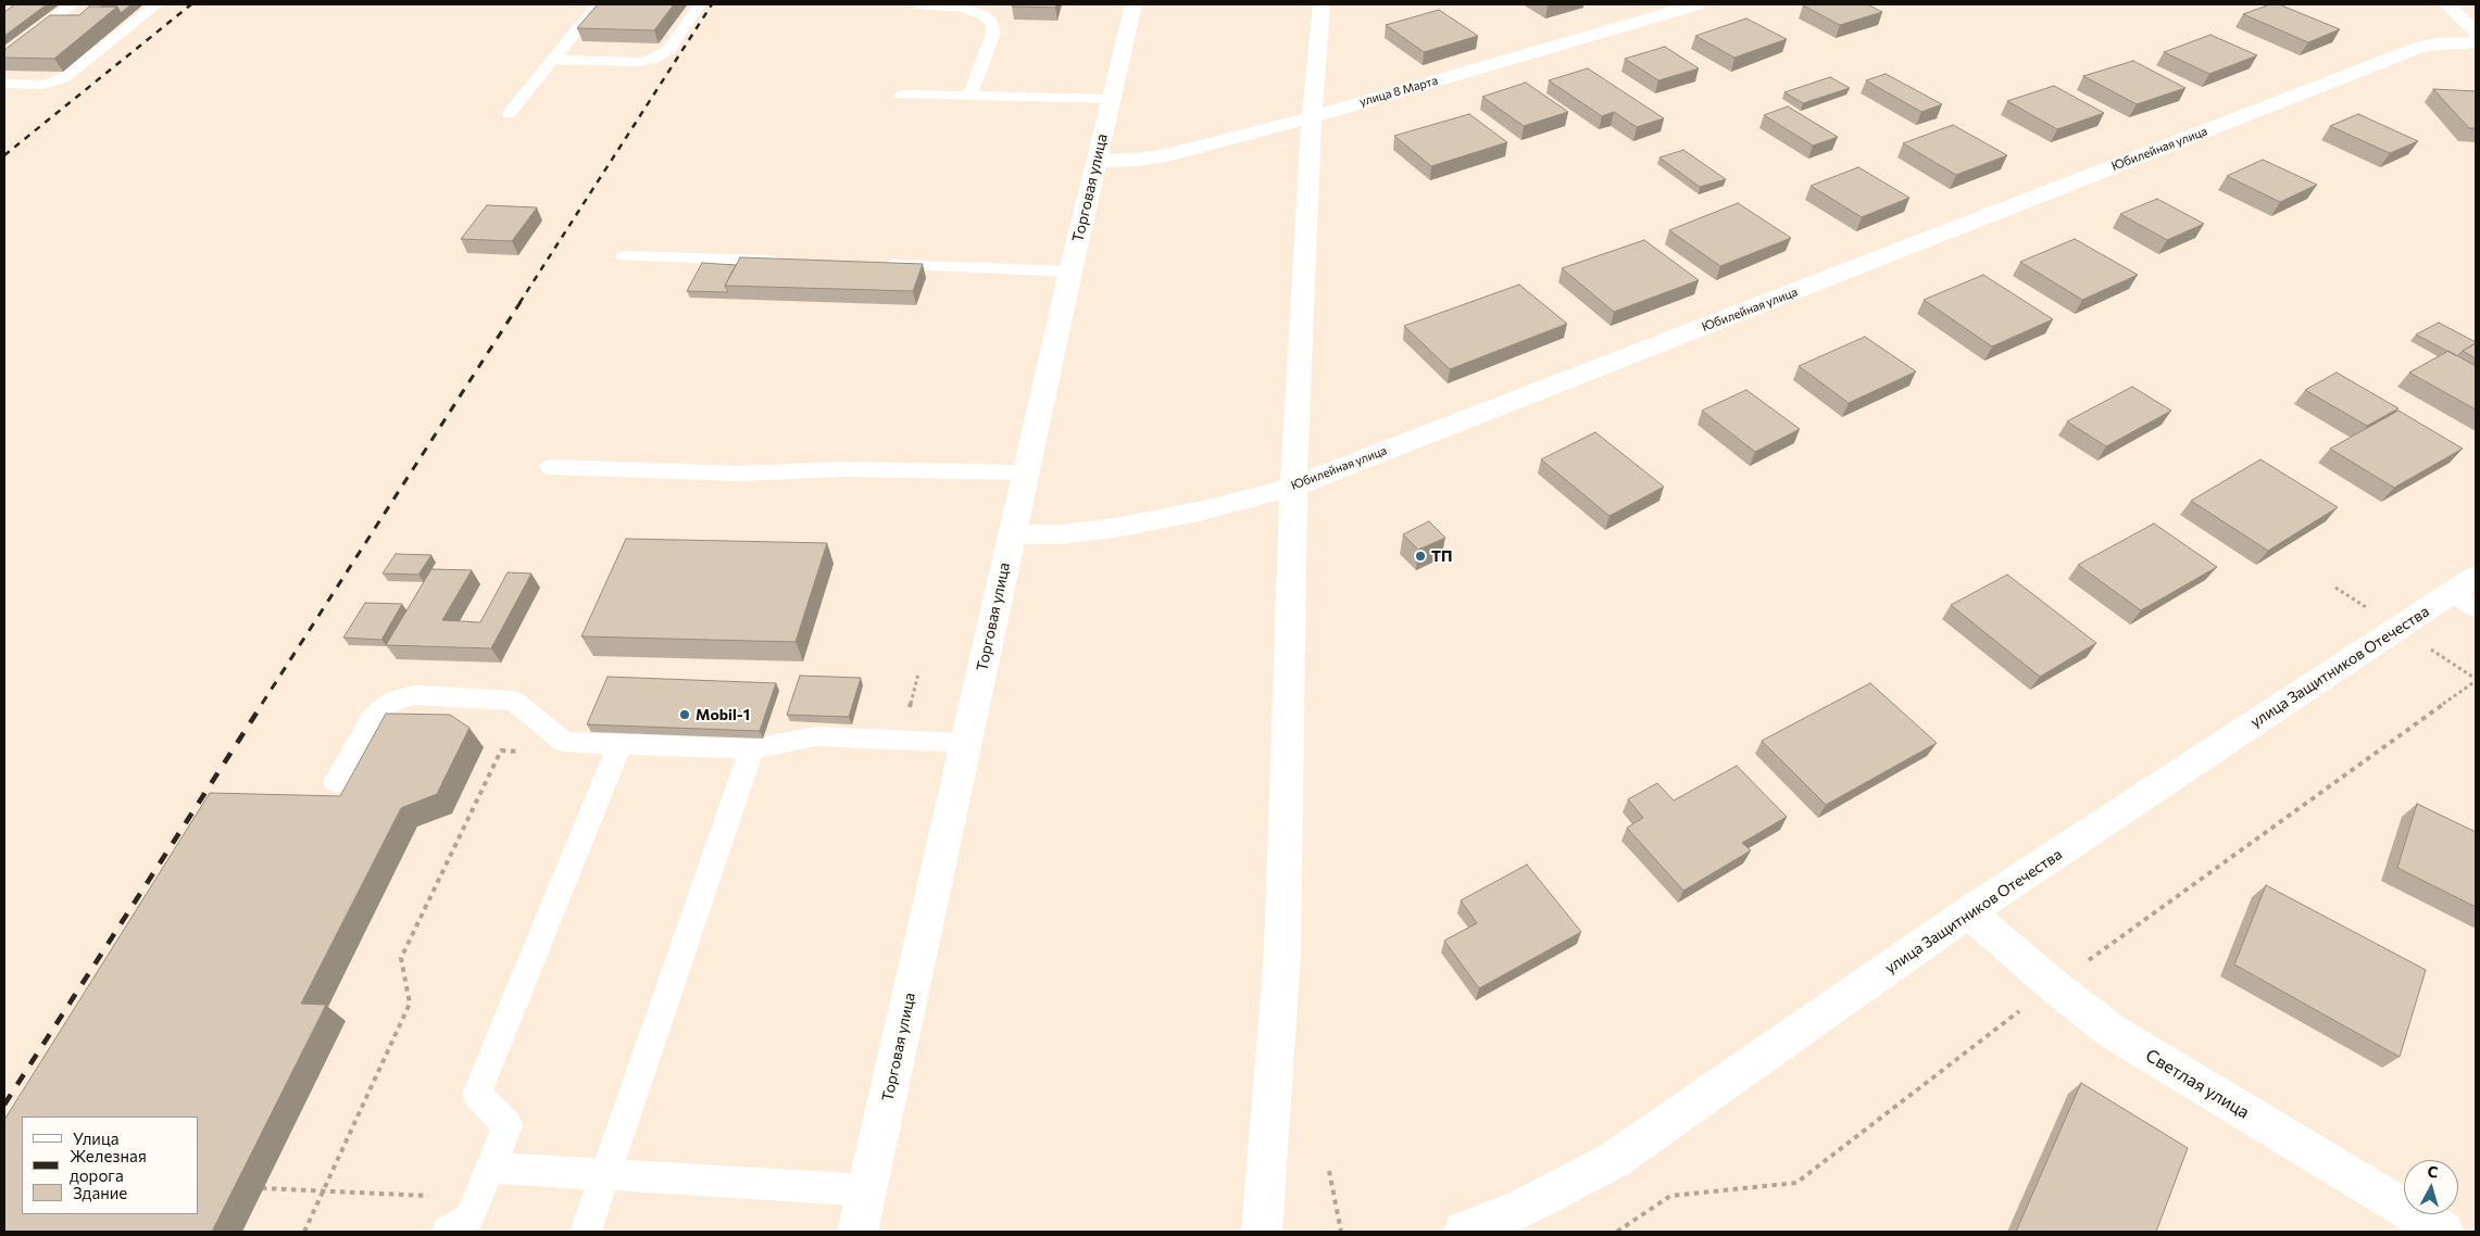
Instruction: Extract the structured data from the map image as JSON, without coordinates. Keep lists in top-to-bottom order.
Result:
{
  "streets": {
    "street": [
      "улица 8 Марта",
      "Юбилейная улица",
      "Торговая улица",
      "улица Защитников Отечества",
      "Светлая улица"
    ]
  },
  "crossings": [
    ["улица 8 Марта", "Торговая улица"],
    ["Юбилейная улица", "Торговая улица"],
    ["улица Защитников Отечества", "Светлая улица"]
  ],
  "places": ["ТП", "Mobil-1"],
  "legend": ["Улица", "Железная дорога", "Здание"],
  "north": "top"
}
